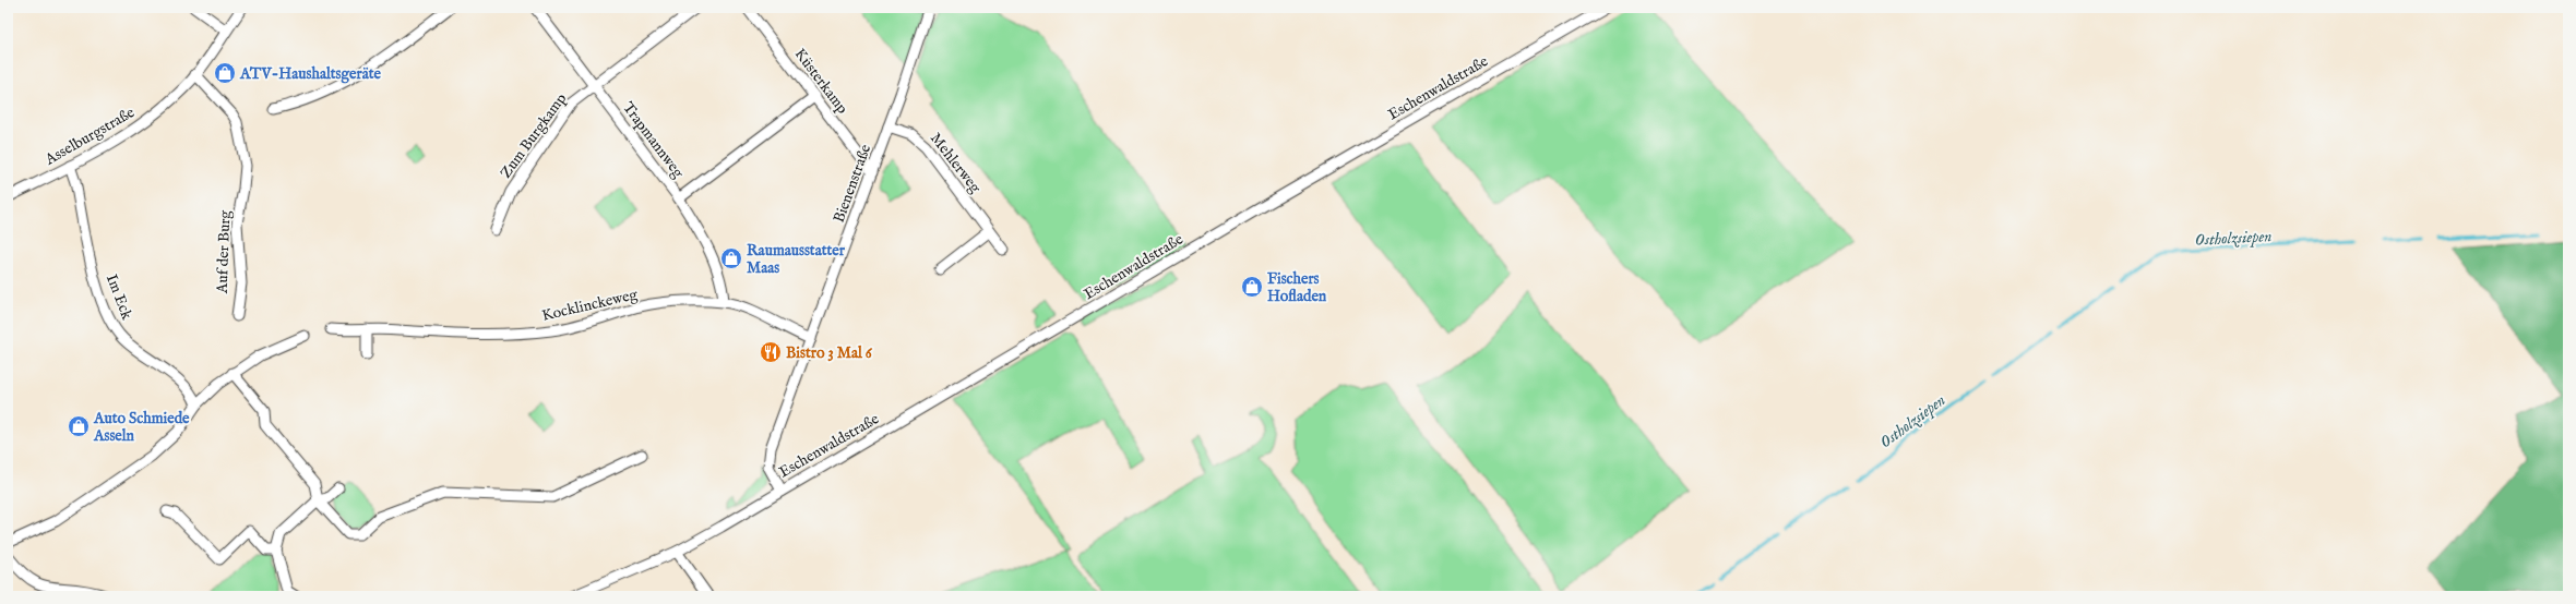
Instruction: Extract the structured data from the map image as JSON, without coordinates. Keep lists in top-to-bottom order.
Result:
{
  "streets": {
    "street": [
      "Küsterkamp",
      "Eschenwaldstraße",
      "Asselburgstraße",
      "Zum Burgkamp",
      "Trapmannweg",
      "Mehlerweg",
      "Bienenstraße",
      "Auf der Burg",
      "Im Eck",
      "Kocklinckeweg"
    ]
  },
  "crossings": [
    ["Küsterkamp", "Bienenstraße"],
    ["Eschenwaldstraße", "Bienenstraße"],
    ["Asselburgstraße", "Auf der Burg"],
    ["Asselburgstraße", "Im Eck"],
    ["Zum Burgkamp", "Trapmannweg"],
    ["Trapmannweg", "Kocklinckeweg"],
    ["Mehlerweg", "Bienenstraße"],
    ["Bienenstraße", "Kocklinckeweg"]
  ],
  "water": ["Ostholzsiepen"],
  "places": {
    "shop": [
      "ATV-Haushaltsgeräte",
      "Raumausstatter Maas",
      "Fischers Hofladen",
      "Auto Schmiede Asseln"
    ],
    "restaurant": ["Bistro 3 Mal 6"]
  }
}
